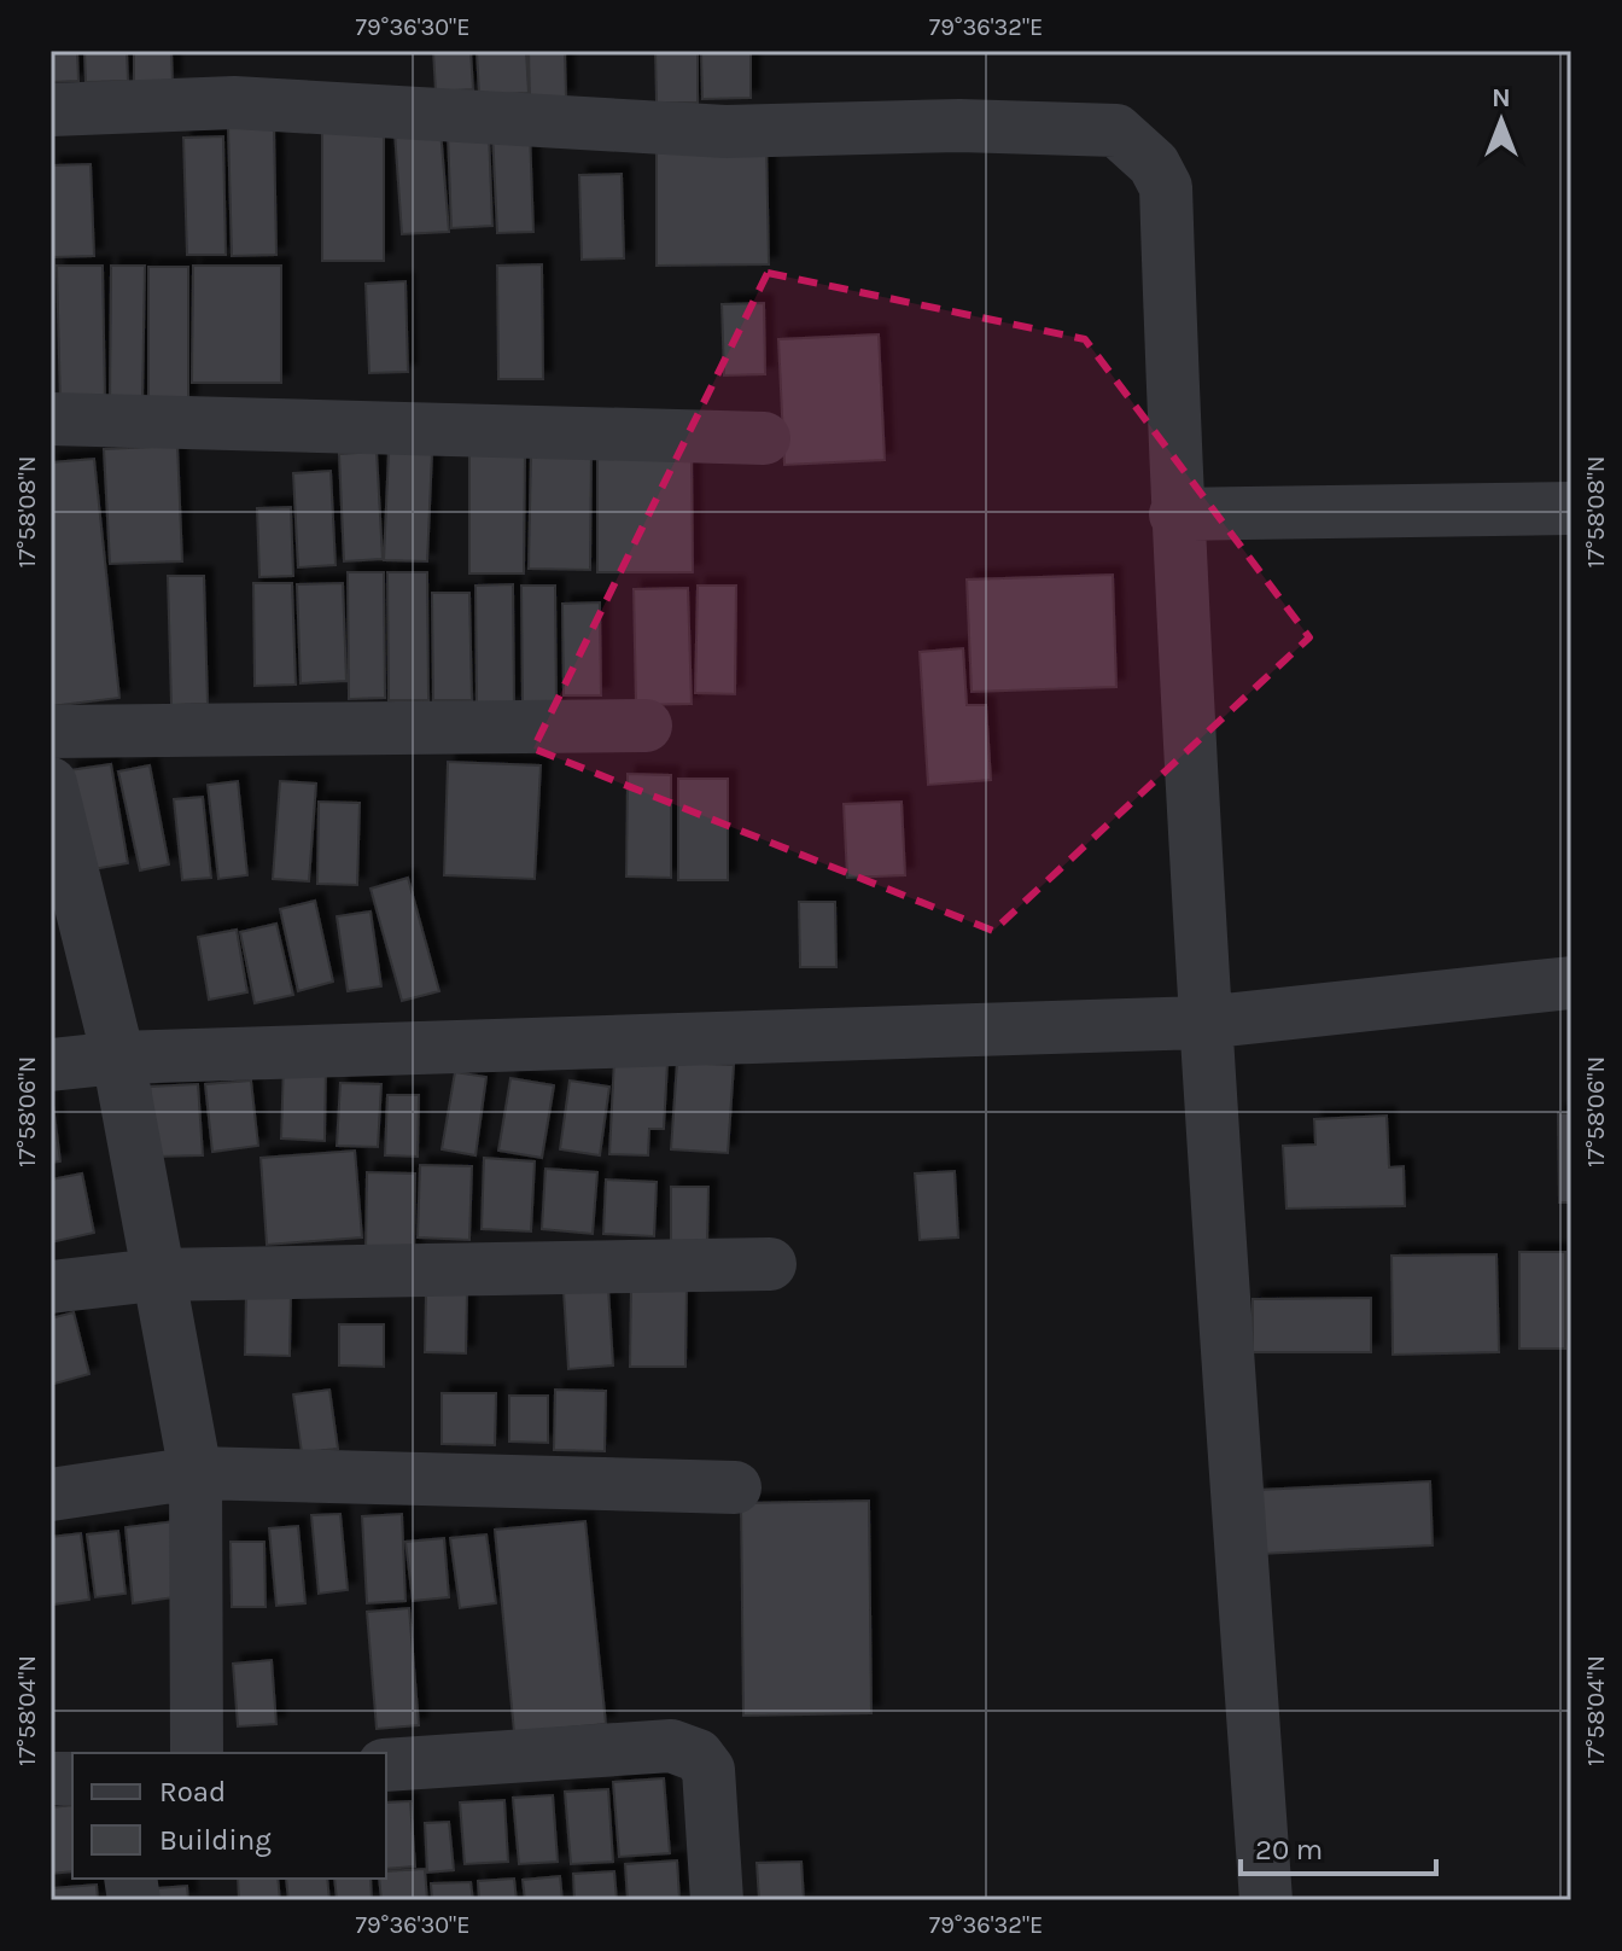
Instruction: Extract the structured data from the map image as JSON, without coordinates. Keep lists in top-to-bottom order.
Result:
{
  "legend": ["Road", "Building"],
  "scale_bar": "20 m",
  "north": "top",
  "coordinates": [
    "79°36'30\"E",
    "79°36'32\"E",
    "17°58'08\"N",
    "17°58'06\"N",
    "17°58'04\"N"
  ]
}
